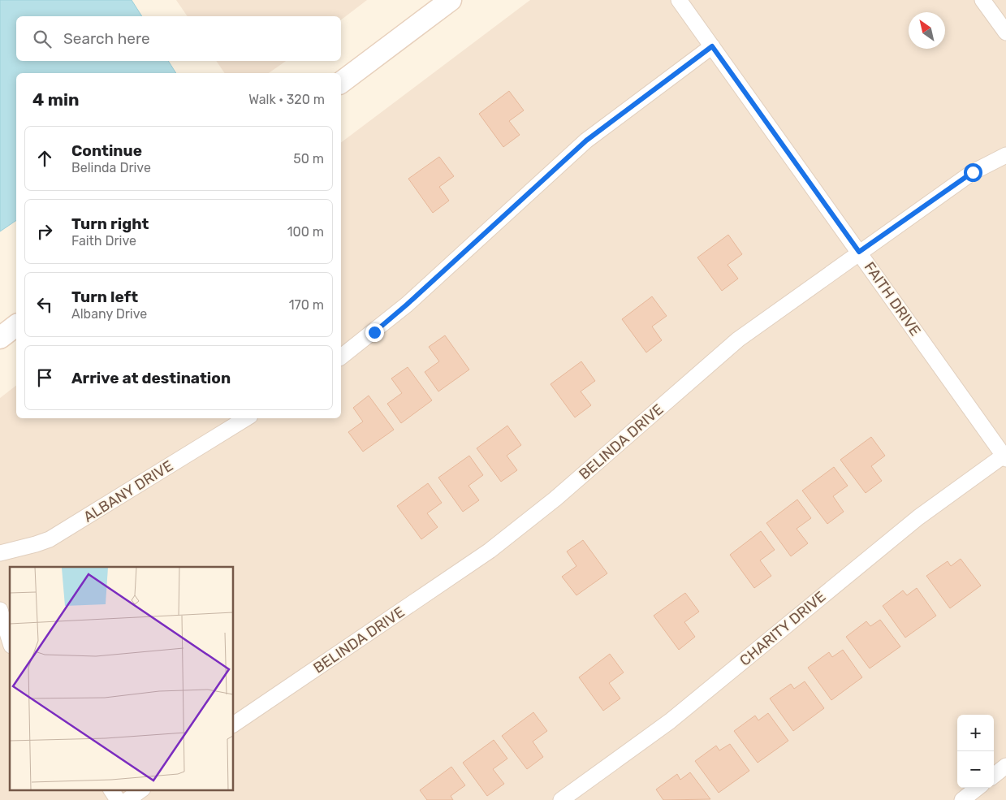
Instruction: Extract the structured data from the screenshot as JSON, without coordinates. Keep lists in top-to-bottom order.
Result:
{
  "streets": {
    "street": [
      "FAITH DRIVE",
      "BELINDA DRIVE",
      "ALBANY DRIVE",
      "CHARITY DRIVE"
    ]
  },
  "crossings": [
    ["FAITH DRIVE", "BELINDA DRIVE"],
    ["FAITH DRIVE", "CHARITY DRIVE"]
  ],
  "north": "top left",
  "page": {
    "search": "Search here",
    "heading": ["4 min", "Walk · 320 m"],
    "list": [
      ["Continue", "Belinda Drive", "50 m"],
      ["Turn right", "Faith Drive", "100 m"],
      ["Turn left", "Albany Drive", "170 m"],
      "Arrive at destination"
    ],
    "map_buttons": ["+", "−"]
  }
}
